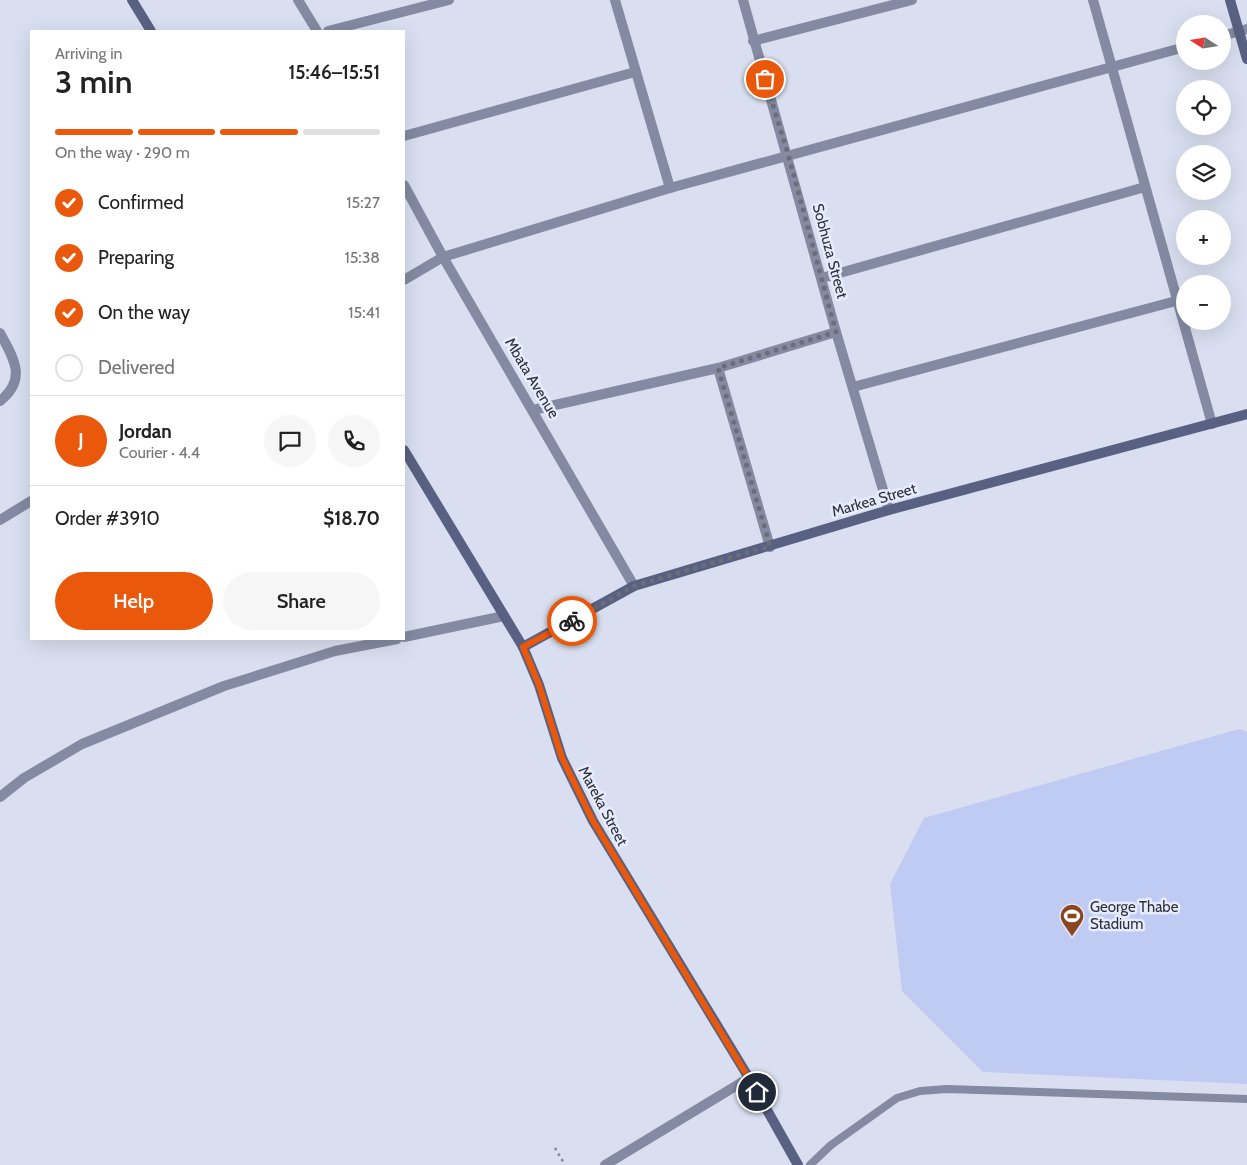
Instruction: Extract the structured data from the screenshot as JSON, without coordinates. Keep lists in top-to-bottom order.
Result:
{
  "streets": {
    "main road": ["Markea Street", "Mareka Street"],
    "street": ["Sobhuza Street", "Mbata Avenue"]
  },
  "crossings": [
    ["Sobhuza Street", "Markea Street"],
    ["Mbata Avenue", "Markea Street"],
    ["Markea Street", "Mareka Street"]
  ],
  "places": {
    "sports": ["George Thabe Stadium"]
  },
  "north": "left",
  "page": {
    "map_buttons": ["+", "−"],
    "heading": ["3 min", "Arriving in", "15:46–15:51"],
    "panel": [
      "Jordan",
      "Courier · 4.4",
      "Order #3910",
      "$18.70"
    ],
    "bar": "On the way · 290 m",
    "list": [
      ["Confirmed", "15:27"],
      ["Preparing", "15:38"],
      ["On the way", "15:41"],
      "Delivered"
    ],
    "round": "J",
    "buttons": ["Help", "Share"]
  }
}
